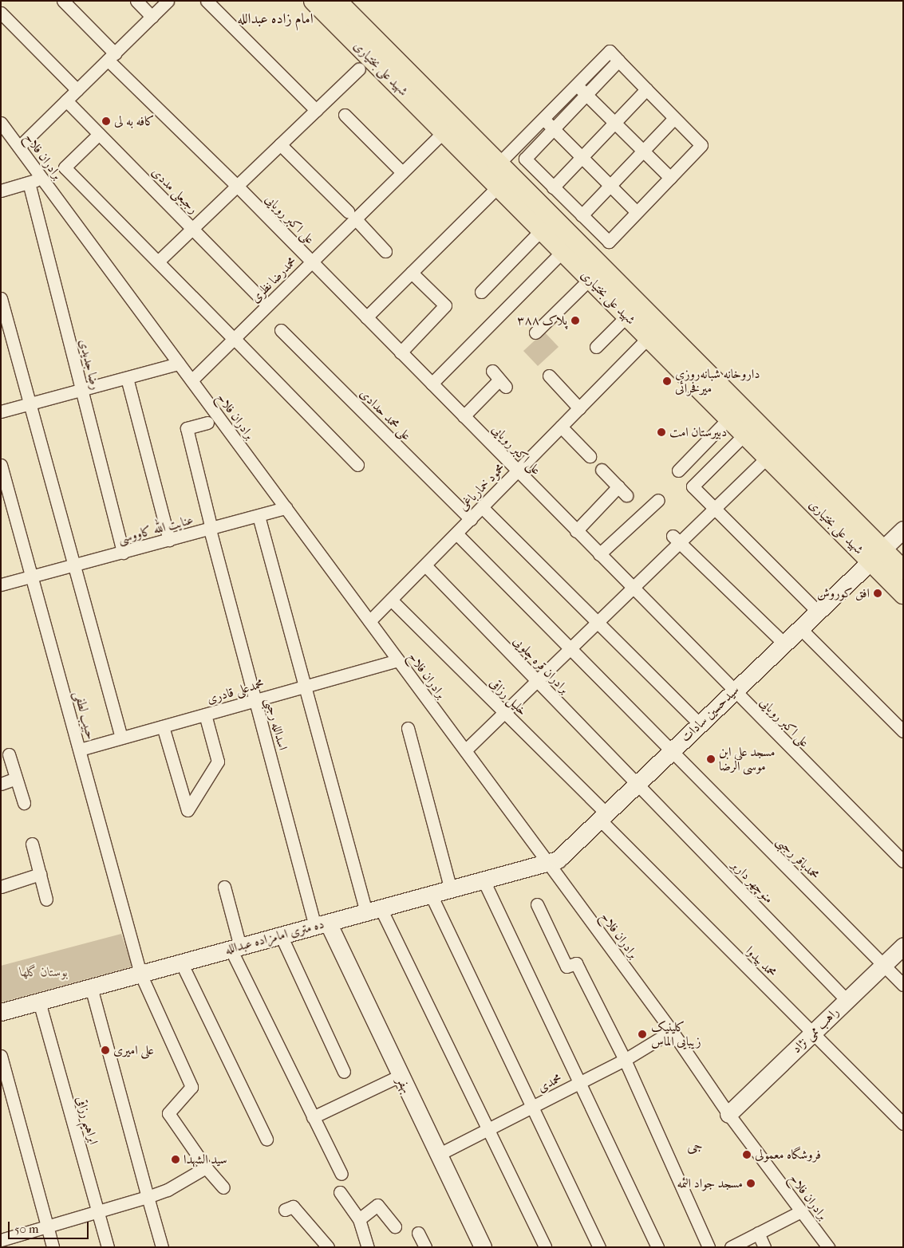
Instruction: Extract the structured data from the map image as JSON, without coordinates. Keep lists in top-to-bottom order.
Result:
{
  "streets": {
    "main road": [
      "شهید علی بختیاری",
      "سیدحسین سادات",
      "ده متری امامزاده عبدالله",
      "راهب ممی نژاد",
      "بهفر"
    ],
    "street": [
      "برادران فلاح",
      "رجبعلی مددی",
      "علی اکبر رویایی",
      "محمدرضا نظری",
      "رضا جدیدی",
      "علی محمد حدادی",
      "محمود خمارباغی",
      "عنایت‌ الله کاووسی",
      "برادران قره چلویی",
      "محمدعلی قادری",
      "خلیل رزاقی",
      "حبیب لطفی",
      "اسدالله رجبی",
      "محمدباقر رجبی",
      "منوچهر داربر",
      "محمد بیدوا",
      "محمدی",
      "ابراهیم رزاقی"
    ]
  },
  "crossings": [
    ["شهید علی بختیاری", "محمدرضا نظری"],
    ["شهید علی بختیاری", "محمود خمارباغی"],
    ["شهید علی بختیاری", "سیدحسین سادات"],
    ["برادران فلاح", "محمدرضا نظری"],
    ["برادران فلاح", "محمود خمارباغی"],
    ["برادران فلاح", "عنایت‌ الله کاووسی"],
    ["برادران فلاح", "محمدعلی قادری"],
    ["برادران فلاح", "سیدحسین سادات"],
    ["برادران فلاح", "ده متری امامزاده عبدالله"],
    ["برادران فلاح", "راهب ممی نژاد"],
    ["برادران فلاح", "محمدی"],
    ["علی اکبر رویایی", "محمدرضا نظری"],
    ["علی اکبر رویایی", "محمود خمارباغی"],
    ["علی اکبر رویایی", "سیدحسین سادات"],
    ["رضا جدیدی", "عنایت‌ الله کاووسی"],
    ["علی محمد حدادی", "محمود خمارباغی"],
    ["محمود خمارباغی", "برادران قره چلویی"],
    ["محمود خمارباغی", "خلیل رزاقی"],
    ["محمود خمارباغی", "محمدباقر رجبی"],
    ["عنایت‌ الله کاووسی", "حبیب لطفی"],
    ["عنایت‌ الله کاووسی", "اسدالله رجبی"],
    ["برادران قره چلویی", "سیدحسین سادات"],
    ["برادران قره چلویی", "منوچهر داربر"],
    ["محمدعلی قادری", "حبیب لطفی"],
    ["محمدعلی قادری", "اسدالله رجبی"],
    ["خلیل رزاقی", "سیدحسین سادات"],
    ["خلیل رزاقی", "محمد بیدوا"],
    ["سیدحسین سادات", "محمدباقر رجبی"],
    ["سیدحسین سادات", "منوچهر داربر"],
    ["سیدحسین سادات", "ده متری امامزاده عبدالله"],
    ["سیدحسین سادات", "محمد بیدوا"],
    ["حبیب لطفی", "ده متری امامزاده عبدالله"],
    ["اسدالله رجبی", "ده متری امامزاده عبدالله"],
    ["اسدالله رجبی", "بهفر"],
    ["محمدباقر رجبی", "راهب ممی نژاد"],
    ["منوچهر داربر", "راهب ممی نژاد"],
    ["ده متری امامزاده عبدالله", "بهفر"],
    ["ده متری امامزاده عبدالله", "ابراهیم رزاقی"],
    ["محمد بیدوا", "راهب ممی نژاد"],
    ["محمدی", "بهفر"]
  ],
  "districts": ["امام زاده عبدالله", "جی"],
  "parks": ["بوستان گلها"],
  "places": [
    "کافه به لی",
    "پلاک ۳۸۸",
    "داروخانه شبانه‌روزی میرفخرائی",
    "دبیرستان امت",
    "افق کوروش",
    "مسجد علی ابن موسی الرضا",
    "کلینیک زیبایی الماس",
    "علی امیری",
    "فروشگاه معمولی",
    "سید الشهدا",
    "مسجد جواد الئمه"
  ],
  "scale_bar": "50 m"
}
